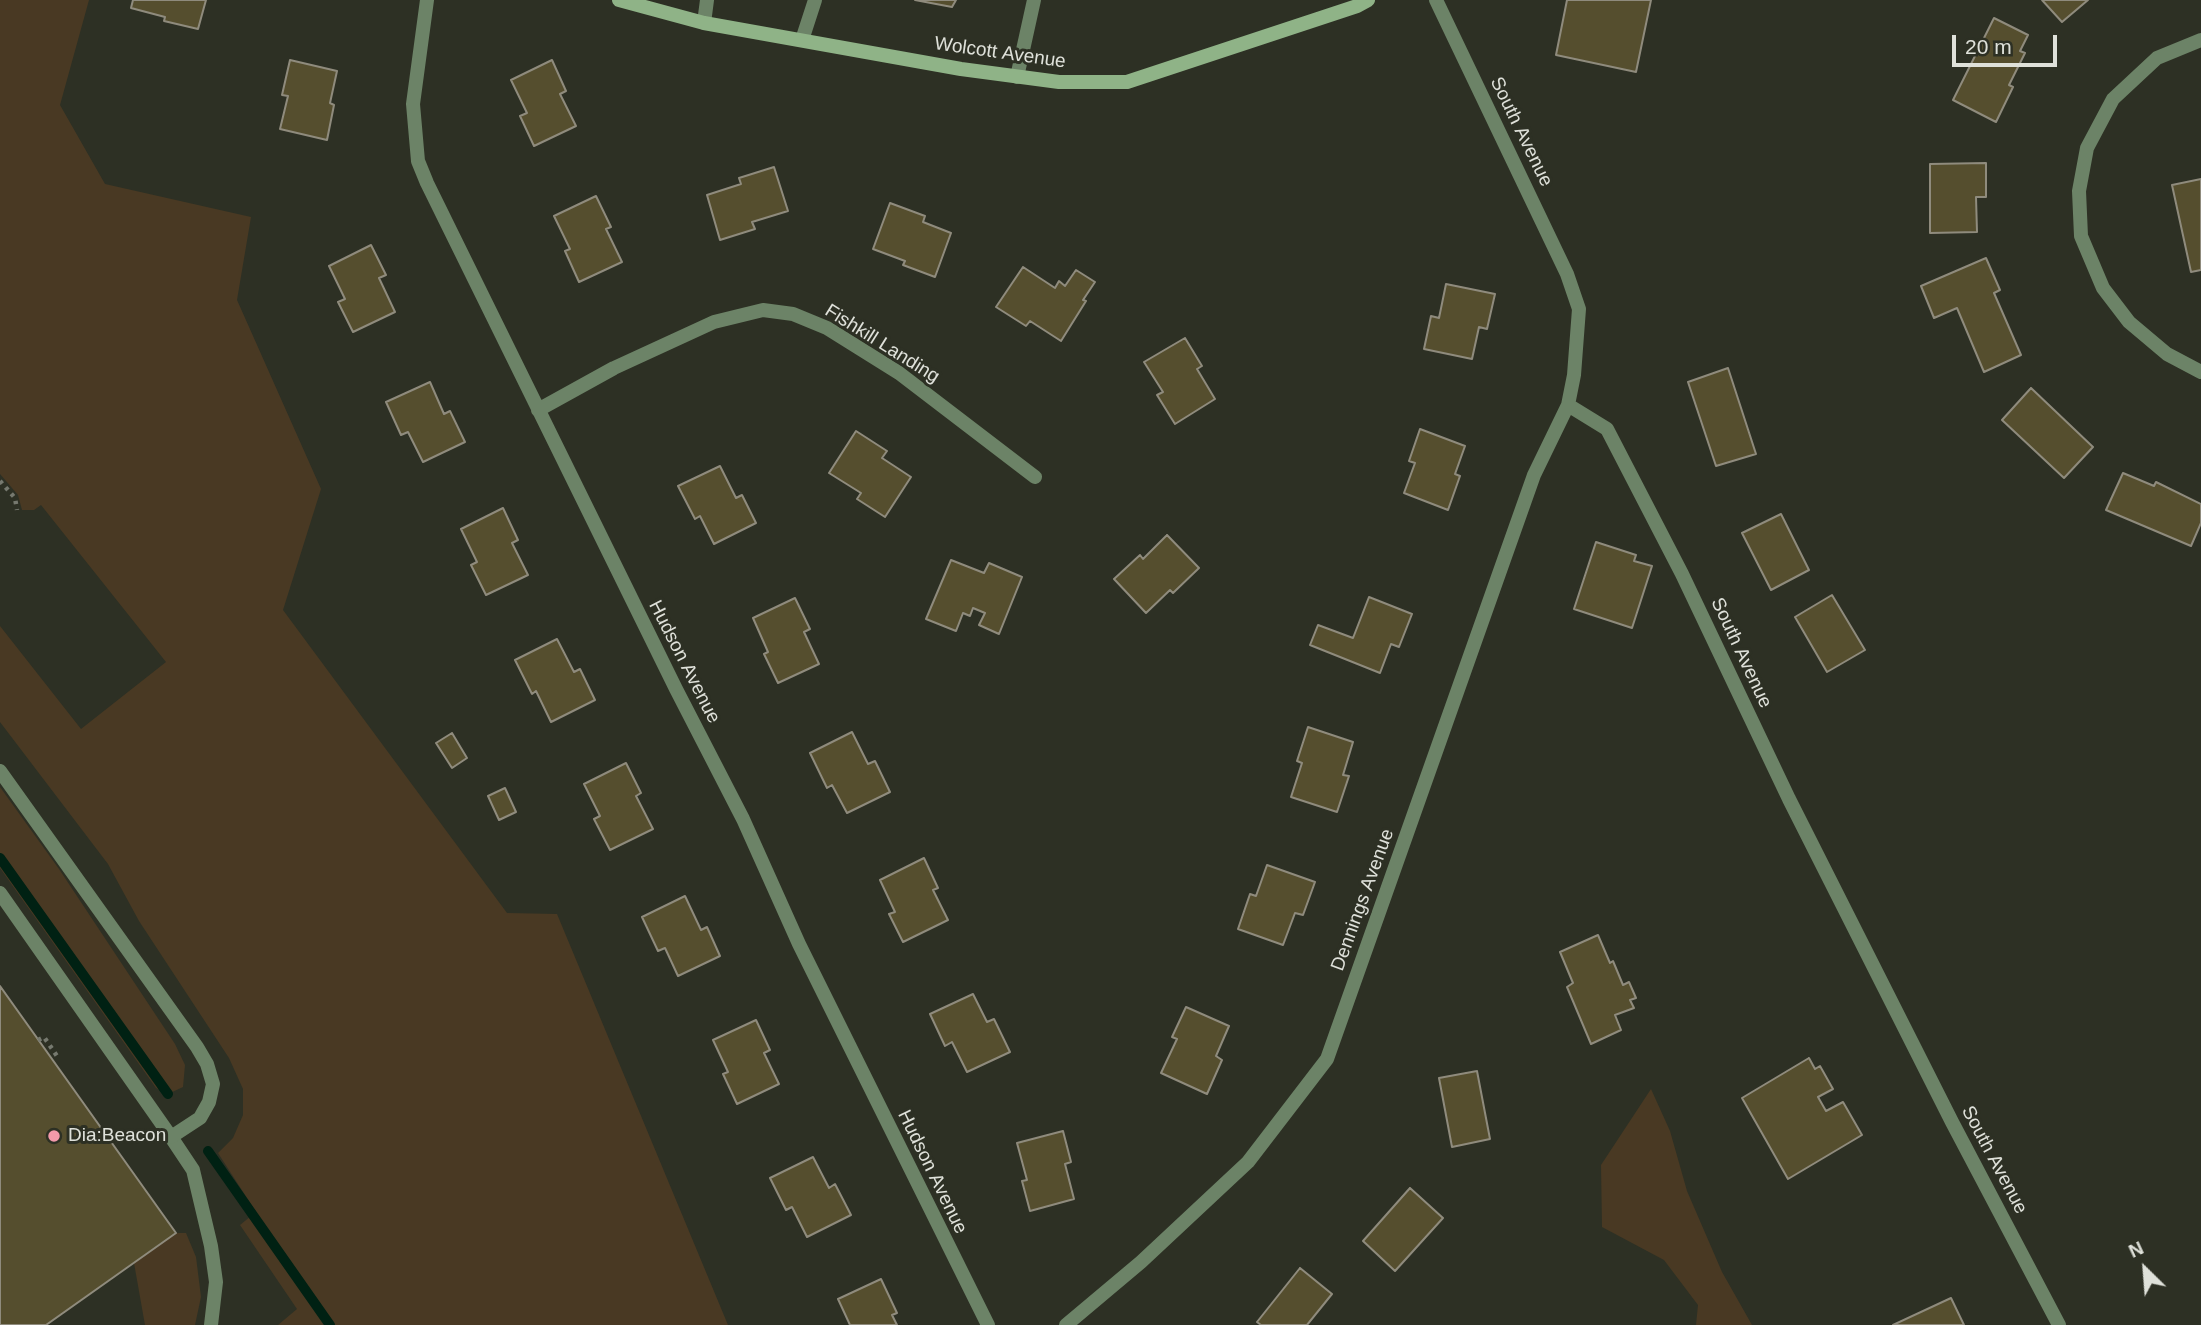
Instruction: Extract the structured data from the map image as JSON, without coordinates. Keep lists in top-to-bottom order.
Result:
{
  "streets": {
    "main road": ["Wolcott Avenue"],
    "street": [
      "South Avenue",
      "Fishkill Landing",
      "Hudson Avenue",
      "Dennings Avenue"
    ]
  },
  "crossings": [
    ["South Avenue", "Dennings Avenue"],
    ["Fishkill Landing", "Hudson Avenue"]
  ],
  "places": ["Dia:Beacon"],
  "scale_bar": "20 m",
  "north": "top left"
}
